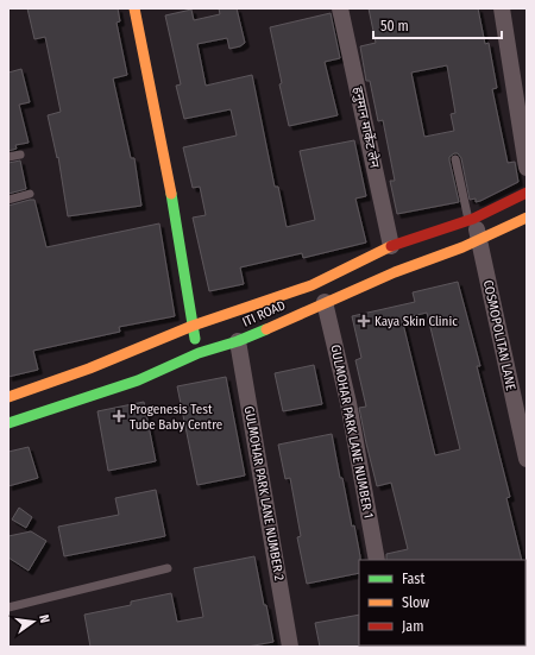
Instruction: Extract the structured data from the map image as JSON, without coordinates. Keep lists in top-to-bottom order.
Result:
{
  "streets": {
    "main road": ["ITI ROAD"],
    "street": [
      "हनुमान मार्केट लेन",
      "COSMOPOLITAN LANE",
      "GULMOHAR PARK LANE NUMBER 1",
      "GULMOHAR PARK LANE NUMBER 2"
    ]
  },
  "crossings": [
    ["हनुमान मार्केट लेन", "ITI ROAD"],
    ["ITI ROAD", "COSMOPOLITAN LANE"],
    ["ITI ROAD", "GULMOHAR PARK LANE NUMBER 1"],
    ["ITI ROAD", "GULMOHAR PARK LANE NUMBER 2"]
  ],
  "places": {
    "health": ["Kaya Skin Clinic", "Progenesis Test Tube Baby Centre"]
  },
  "legend": ["Fast", "Slow", "Jam"],
  "scale_bar": "50 m",
  "north": "right"
}
